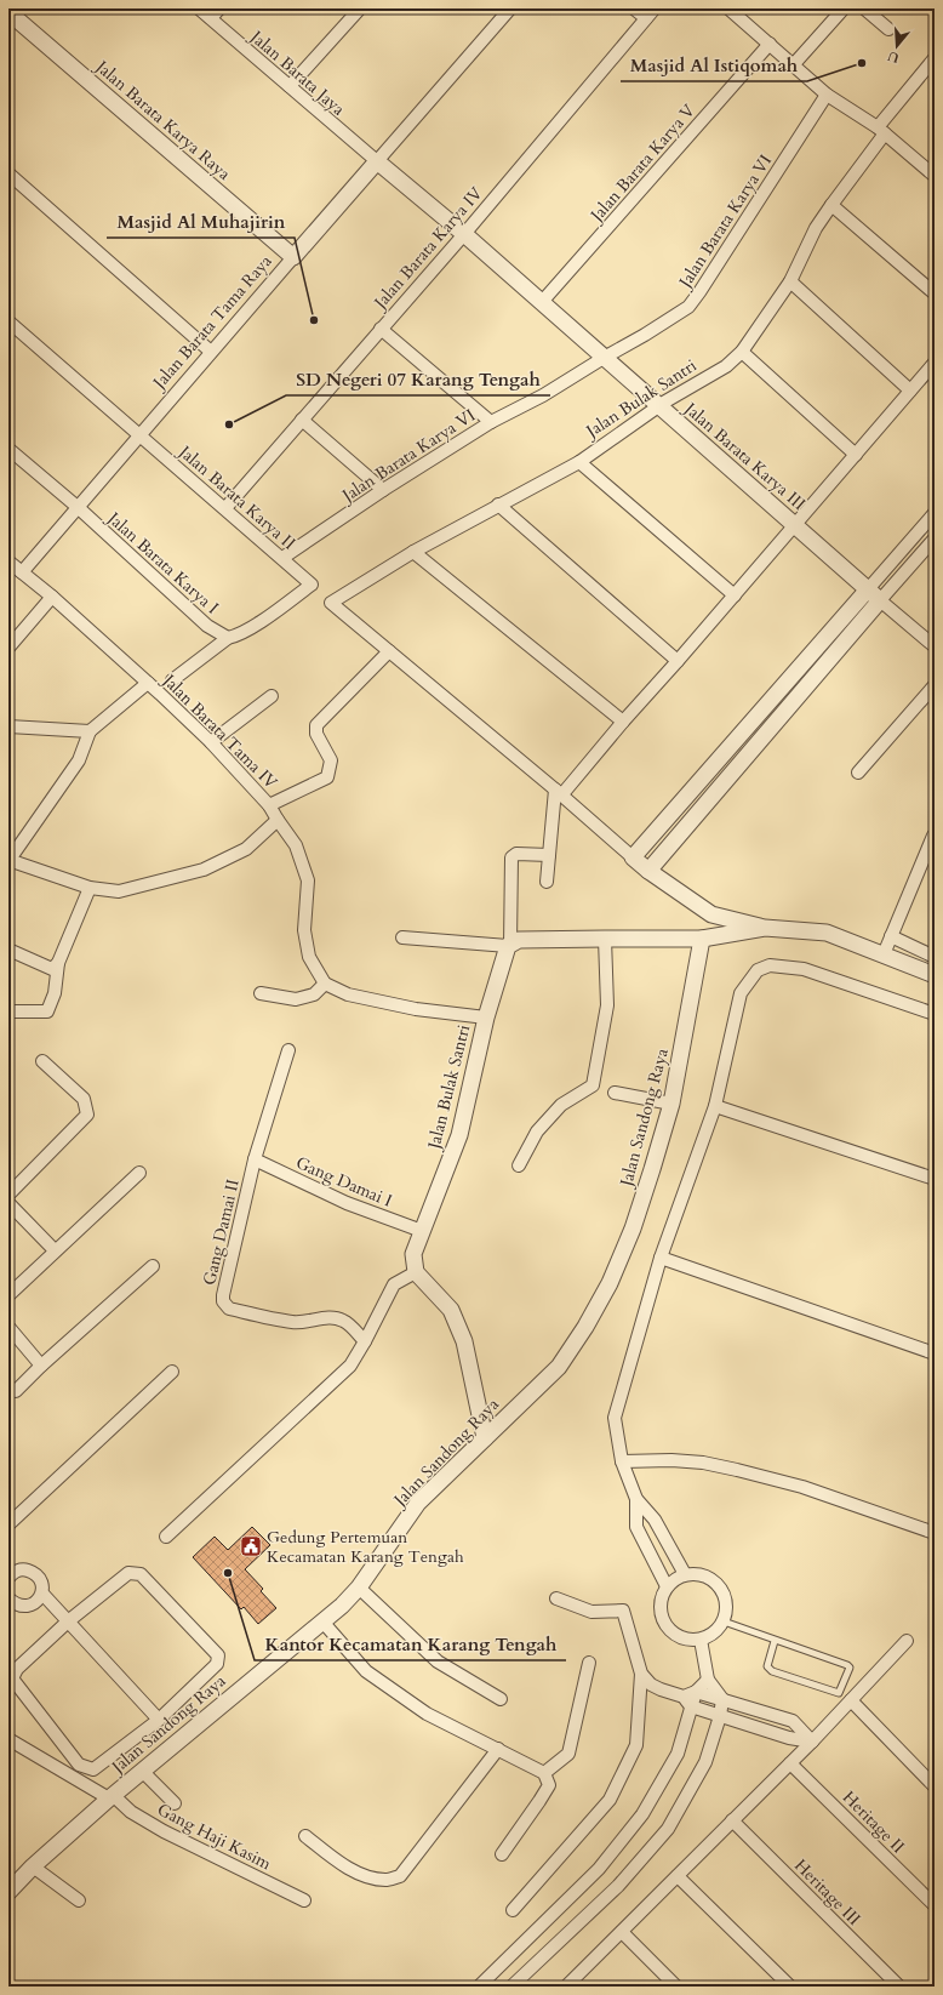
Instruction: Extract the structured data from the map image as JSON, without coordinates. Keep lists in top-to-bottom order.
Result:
{
  "streets": {
    "street": [
      "Jalan Barata Jaya",
      "Jalan Barata Karya Raya",
      "Jalan Barata Karya V",
      "Jalan Barata Karya VI",
      "Jalan Barata Karya IV",
      "Jalan Barata Tama Raya",
      "Jalan Bulak Santri",
      "Jalan Barata Karya III",
      "Jalan Barata Karya II",
      "Jalan Barata Karya I",
      "Jalan Barata Tama IV",
      "Jalan Sandong Raya",
      "Gang Damai I",
      "Gang Damai II",
      "Heritage II",
      "Gang Haji Kasim",
      "Heritage III"
    ]
  },
  "crossings": [
    ["Jalan Barata Jaya", "Jalan Barata Tama Raya"],
    ["Jalan Barata Jaya", "Jalan Barata Karya III"],
    ["Jalan Barata Karya Raya", "Jalan Barata Tama Raya"],
    ["Jalan Barata Karya V", "Jalan Barata Karya III"],
    ["Jalan Barata Karya VI", "Jalan Barata Karya III"],
    ["Jalan Barata Karya VI", "Jalan Barata Karya II"],
    ["Jalan Barata Karya IV", "Jalan Barata Karya III"],
    ["Jalan Barata Karya IV", "Jalan Barata Karya II"],
    ["Jalan Barata Tama Raya", "Jalan Barata Karya III"],
    ["Jalan Barata Tama Raya", "Jalan Barata Karya II"],
    ["Jalan Barata Tama Raya", "Jalan Barata Karya I"],
    ["Jalan Barata Tama Raya", "Jalan Barata Tama IV"],
    ["Jalan Bulak Santri", "Jalan Barata Karya III"],
    ["Jalan Bulak Santri", "Gang Damai I"],
    ["Jalan Barata Karya II", "Jalan Barata Karya I"],
    ["Jalan Sandong Raya", "Gang Haji Kasim"],
    ["Gang Damai I", "Gang Damai II"]
  ],
  "places": {
    "other": [
      "Masjid Al Istiqomah",
      "Masjid Al Muhajirin",
      "SD Negeri 07 Karang Tengah",
      "Kantor Kecamatan Karang Tengah"
    ],
    "public building": ["Gedung Pertemuan Kecamatan Karang Tengah"]
  },
  "north": "bottom"
}
